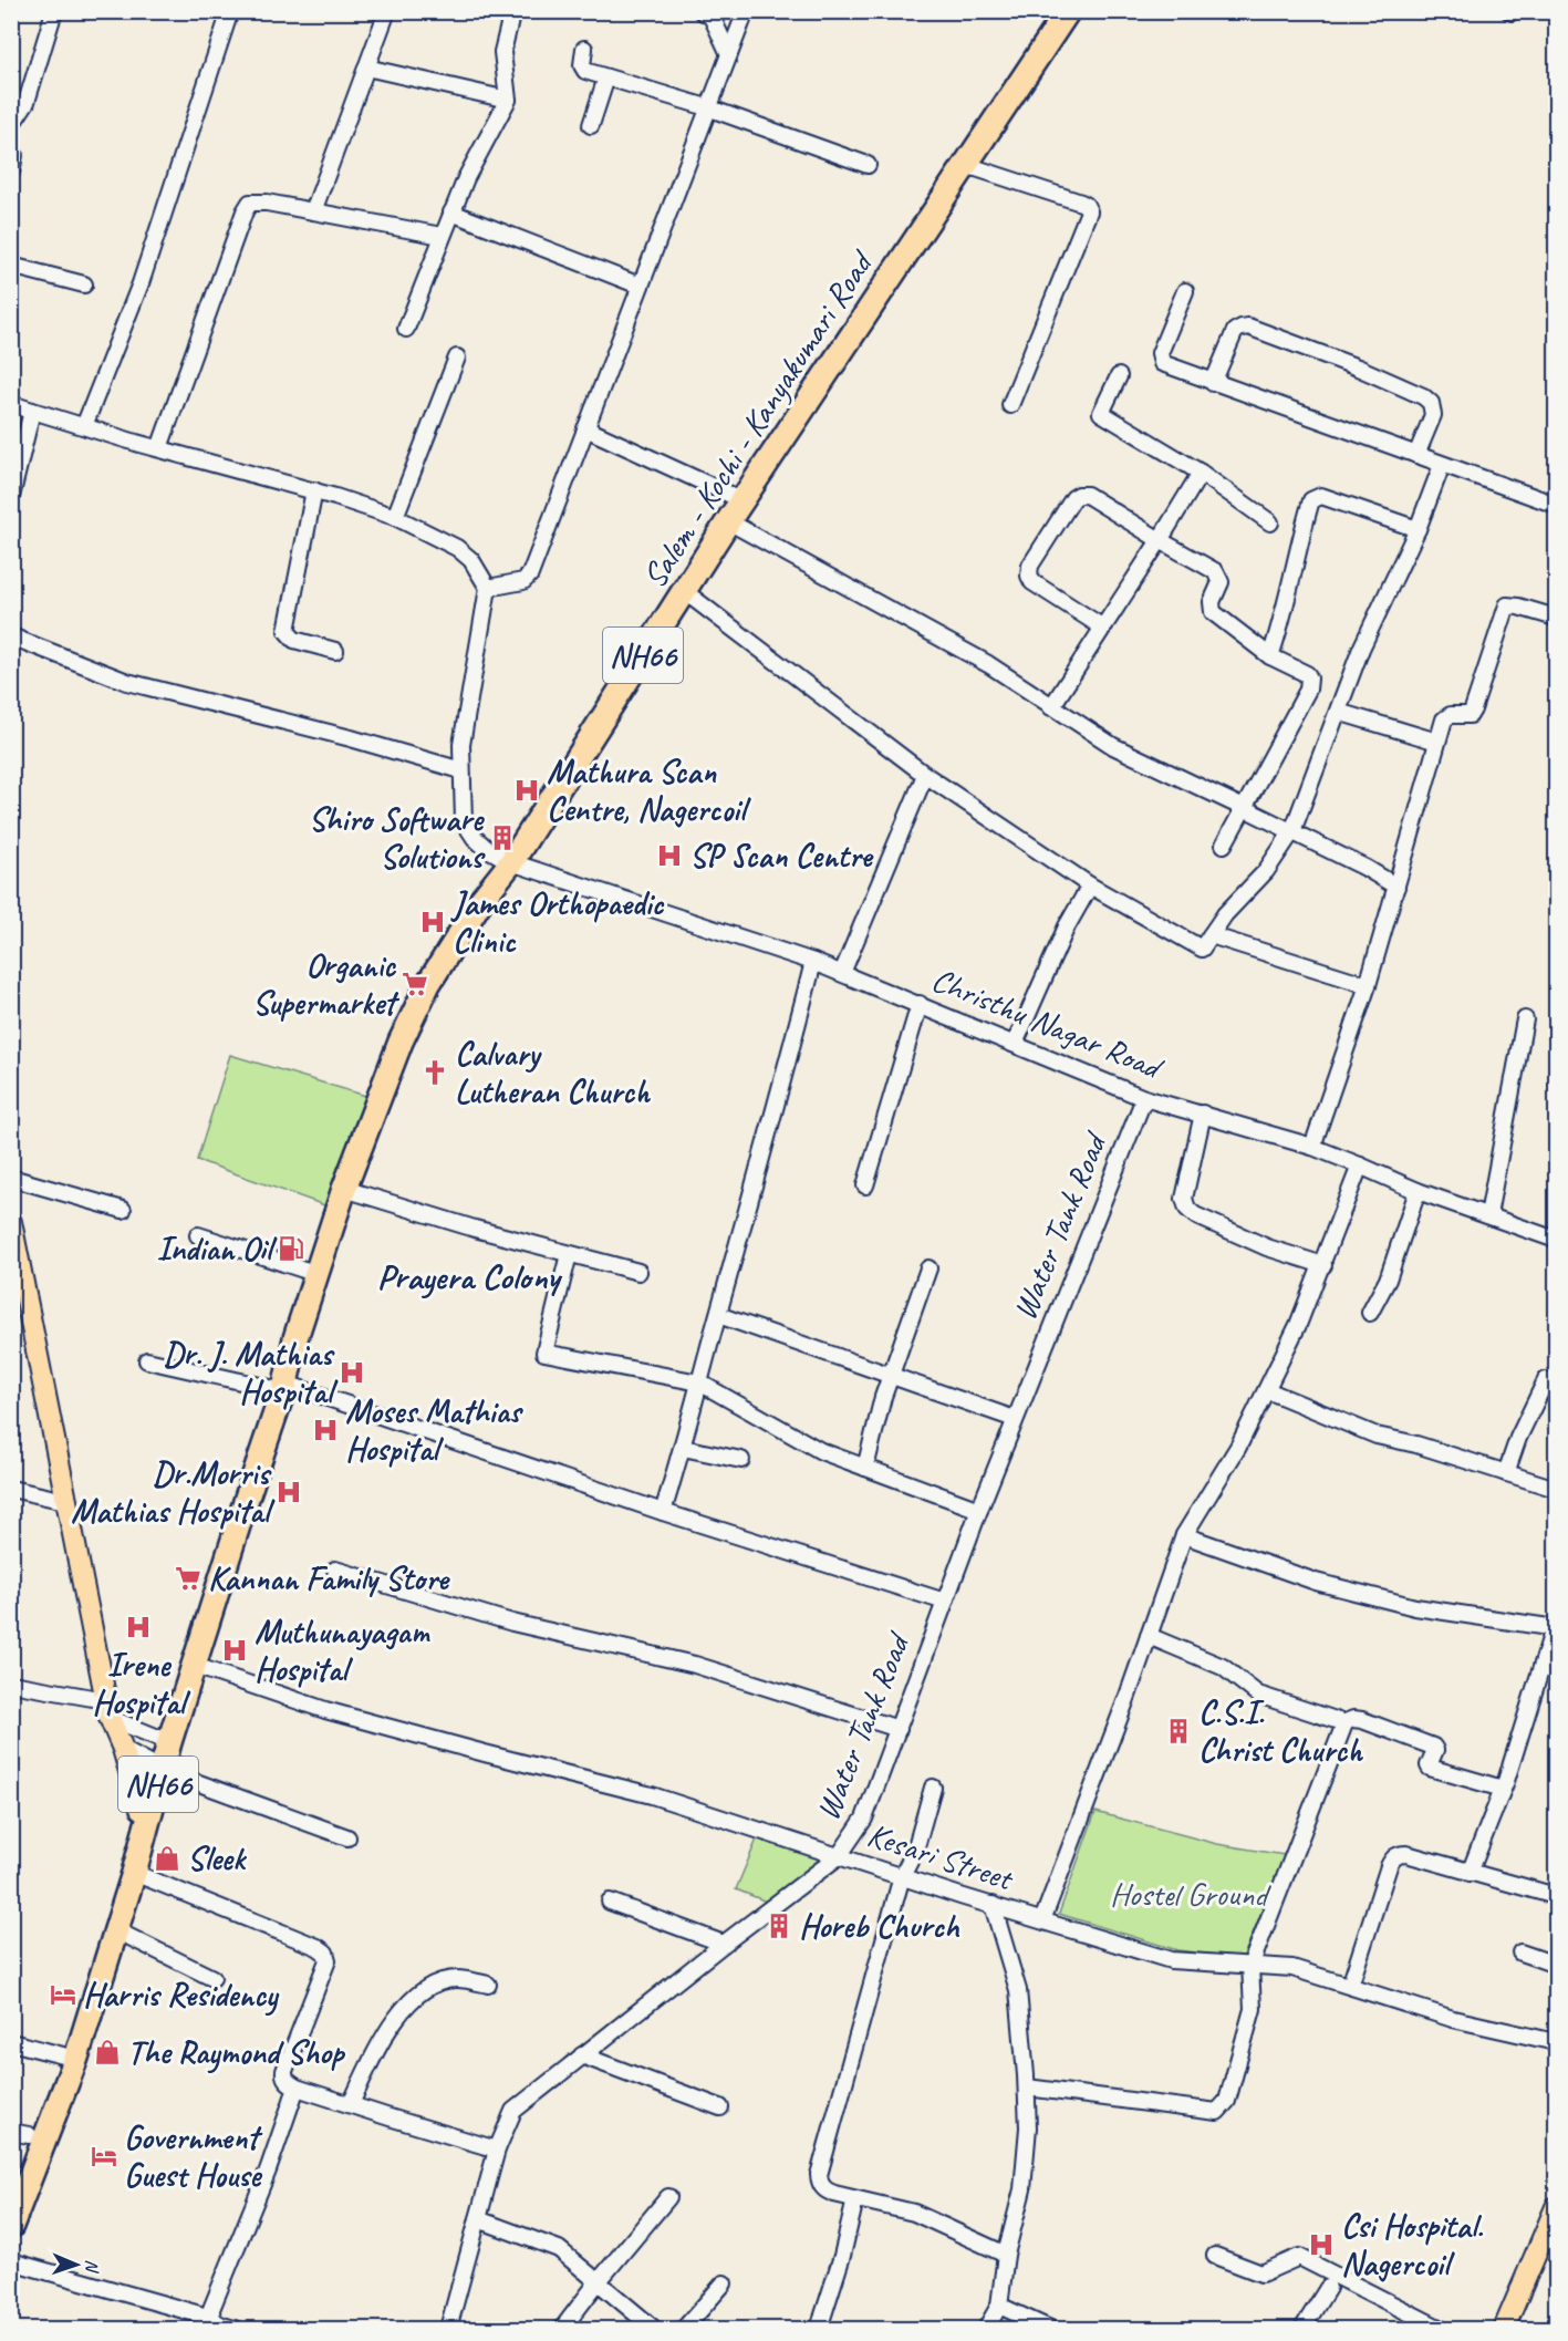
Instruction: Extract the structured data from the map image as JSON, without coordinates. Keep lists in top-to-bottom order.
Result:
{
  "streets": {
    "highway": ["Salem - Kochi - Kanyakumari Road", "NH66"],
    "street": ["Christhu Nagar Road", "Water Tank Road", "Kesari Street"]
  },
  "crossings": [
    ["Salem - Kochi - Kanyakumari Road", "Christhu Nagar Road"],
    ["Salem - Kochi - Kanyakumari Road", "Kesari Street"],
    ["Christhu Nagar Road", "Water Tank Road"],
    ["Water Tank Road", "Kesari Street"]
  ],
  "districts": ["Prayera Colony"],
  "parks": ["Hostel Ground"],
  "places": {
    "hospital": [
      "Mathura Scan Centre, Nagercoil",
      "SP Scan Centre",
      "James Orthopaedic Clinic",
      "Dr. J. Mathias Hospital",
      "Moses Mathias Hospital",
      "Dr.Morris Mathias Hospital",
      "Irene Hospital",
      "Muthunayagam Hospital",
      "Csi Hospital. Nagercoil"
    ],
    "building": ["Shiro Software Solutions", "C.S.I. Christ Church", "Horeb Church"],
    "supermarket": ["Organic Supermarket", "Kannan Family Store"],
    "church": ["Calvary Lutheran Church"],
    "fuel station": ["Indian Oil"],
    "shop": ["Sleek", "The Raymond Shop"],
    "hotel": ["Harris Residency", "Government Guest House"]
  },
  "north": "right"
}
